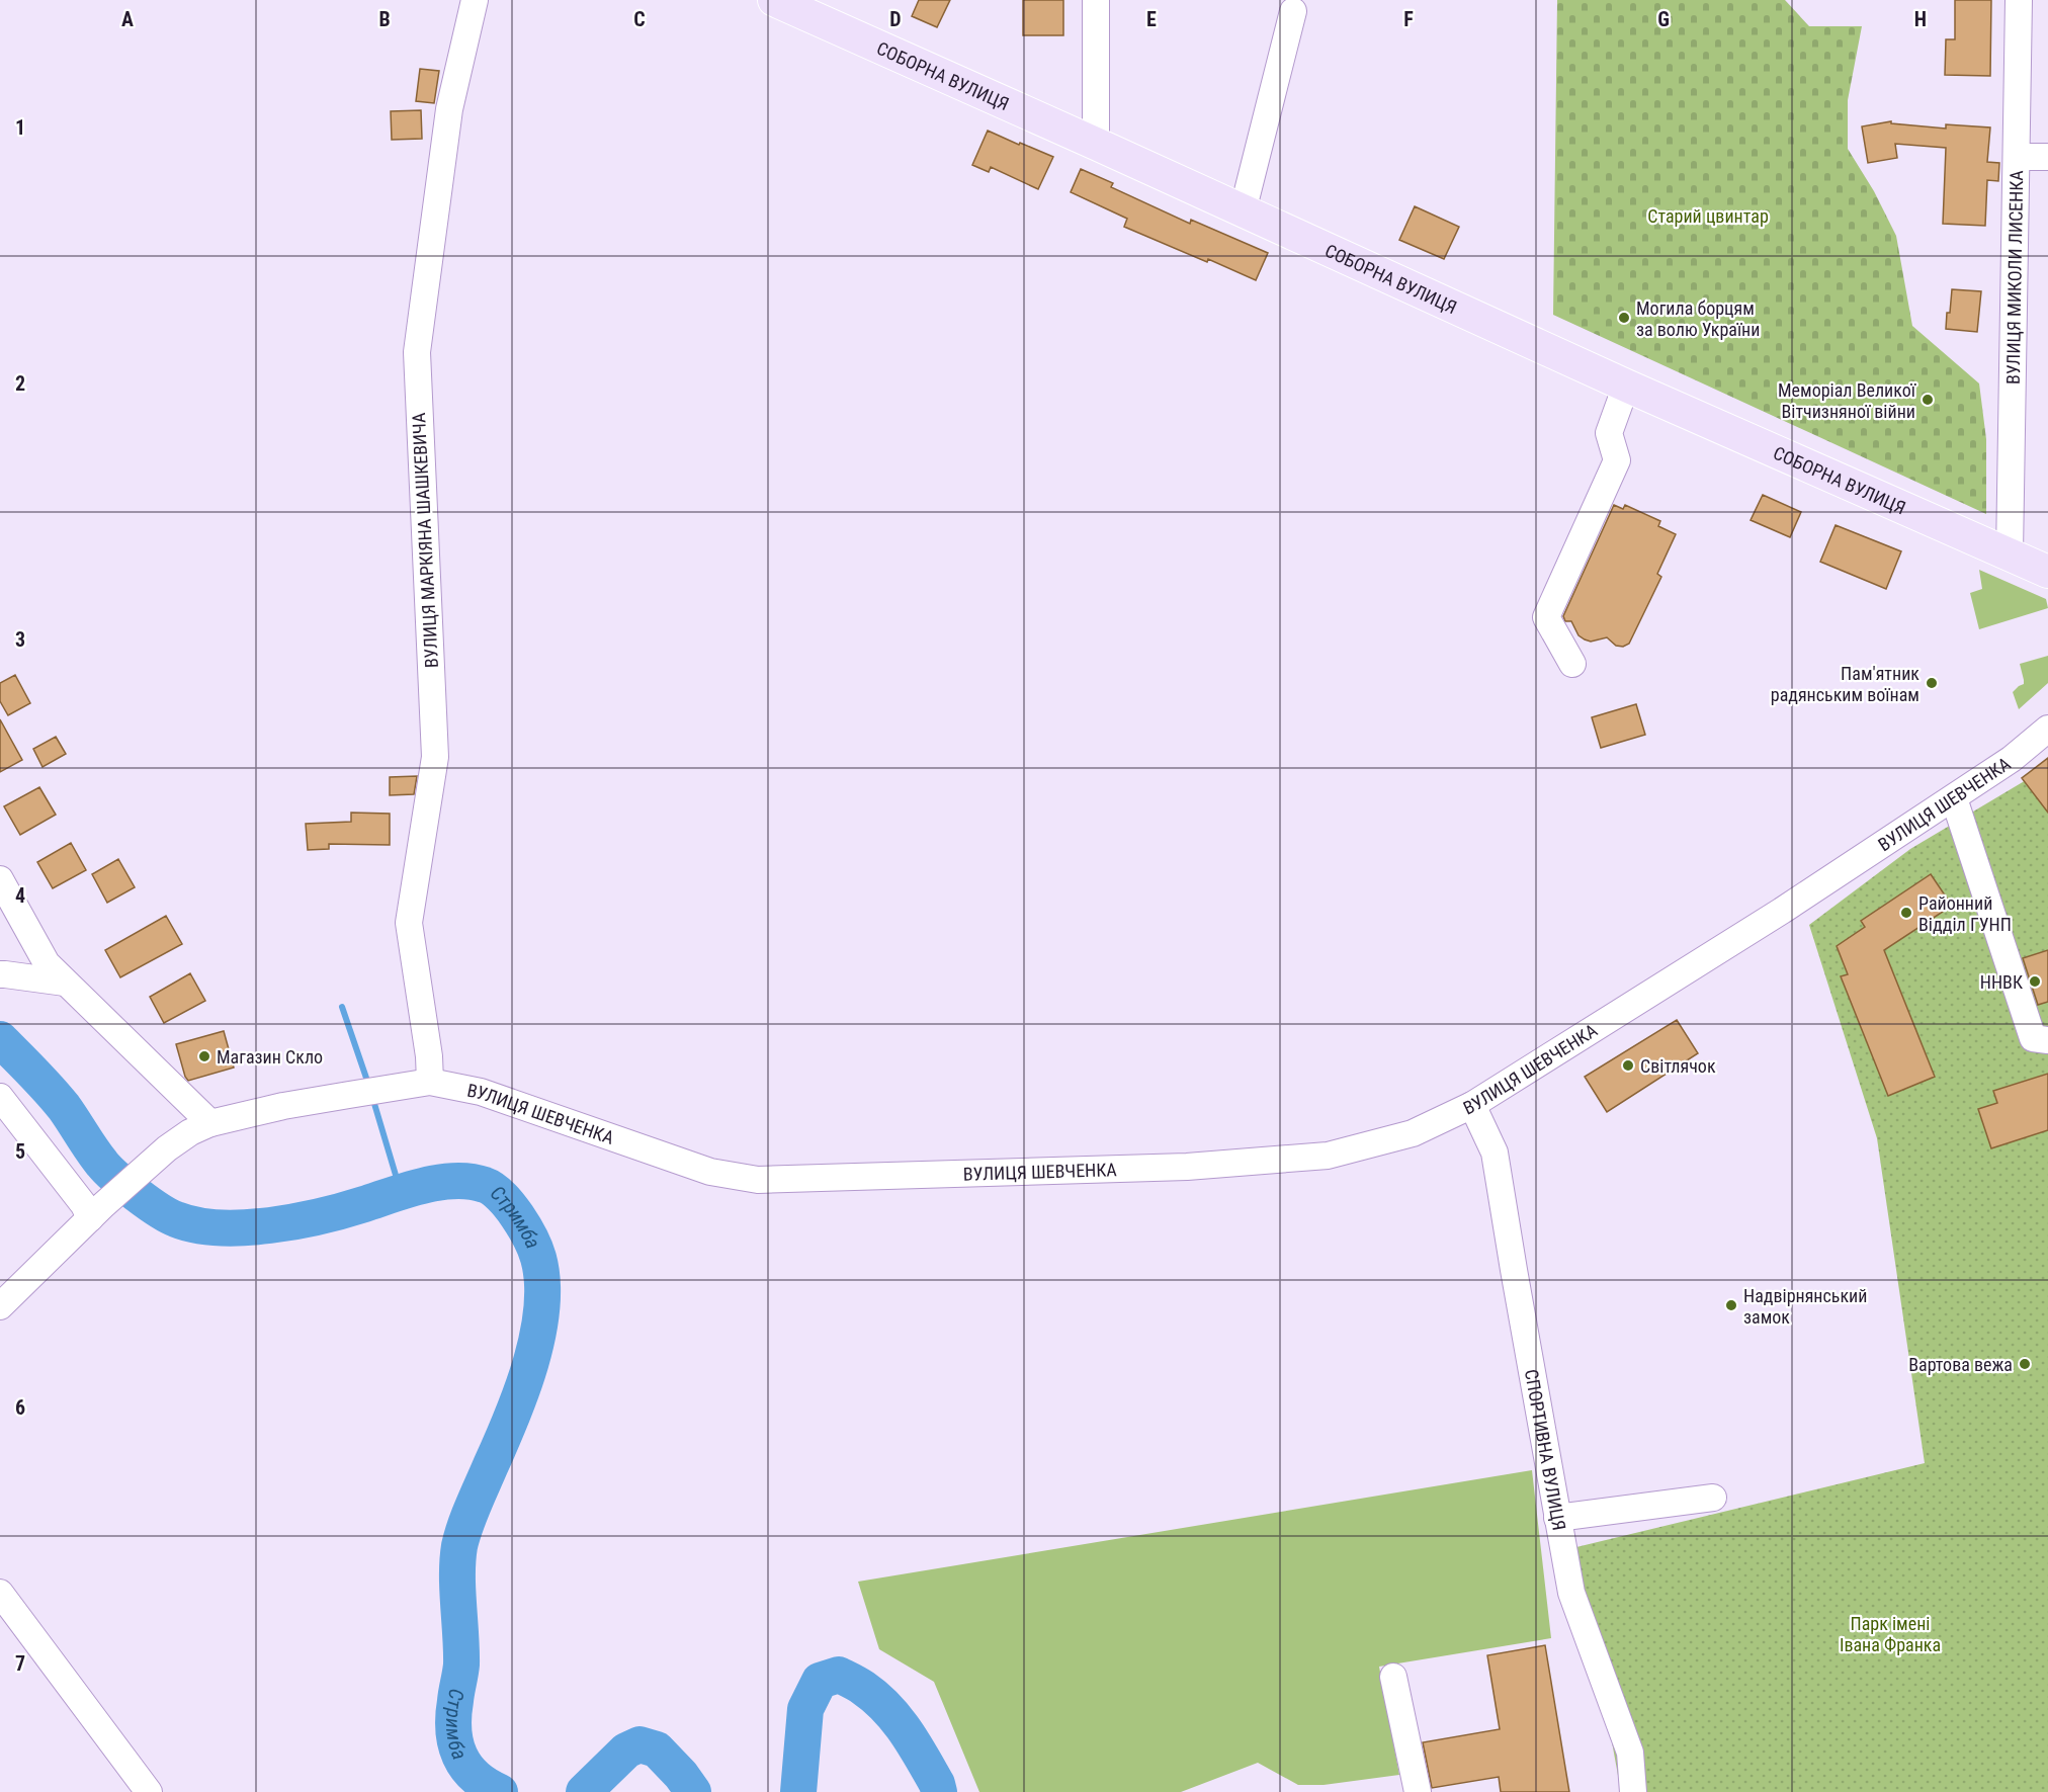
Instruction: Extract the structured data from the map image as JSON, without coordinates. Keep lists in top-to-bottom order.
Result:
{
  "streets": {
    "main road": ["СОБОРНА ВУЛИЦЯ"],
    "street": [
      "ВУЛИЦЯ МИКОЛИ ЛИСЕНКА",
      "ВУЛИЦЯ МАРКІЯНА ШАШКЕВИЧА",
      "ВУЛИЦЯ ШЕВЧЕНКА",
      "СПОРТИВНА ВУЛИЦЯ"
    ]
  },
  "crossings": [
    ["СОБОРНА ВУЛИЦЯ", "ВУЛИЦЯ МИКОЛИ ЛИСЕНКА"],
    ["ВУЛИЦЯ МАРКІЯНА ШАШКЕВИЧА", "ВУЛИЦЯ ШЕВЧЕНКА"],
    ["ВУЛИЦЯ ШЕВЧЕНКА", "СПОРТИВНА ВУЛИЦЯ"]
  ],
  "water": ["Стримба"],
  "parks": ["Старий цвинтар", "Парк імені Івана Франка"],
  "places": [
    "Могила борцям за волю України",
    "Меморіал Великої Вітчизняної війни",
    "Пам'ятник радянським воїнам",
    "Районний Відділ ГУНП",
    "ННВК",
    "Магазин Скло",
    "Світлячок",
    "Надвірнянський замок",
    "Вартова вежа"
  ],
  "grid": {
    "columns": [
      "A",
      "B",
      "C",
      "D",
      "E",
      "F",
      "G",
      "H"
    ],
    "rows": [
      "1",
      "2",
      "3",
      "4",
      "5",
      "6",
      "7"
    ]
  }
}
